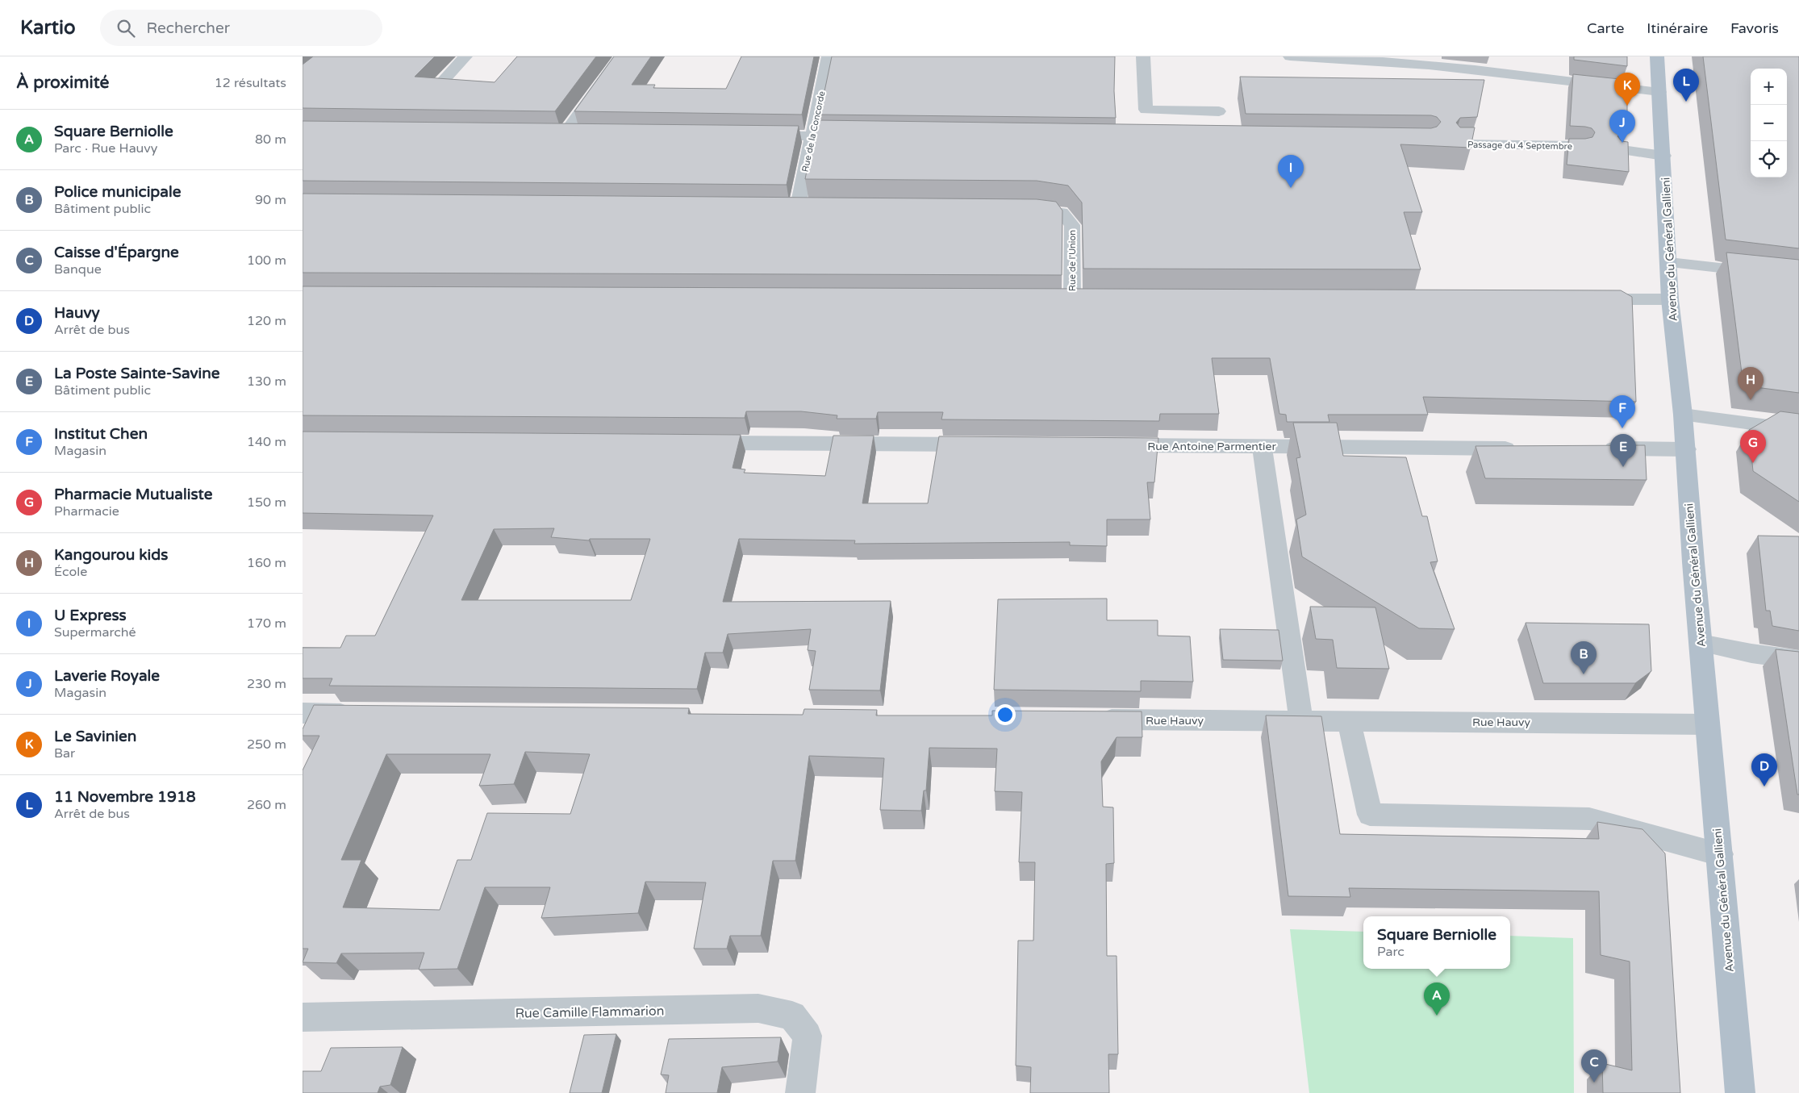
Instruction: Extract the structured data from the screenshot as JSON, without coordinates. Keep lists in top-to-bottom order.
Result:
{
  "streets": {
    "main road": ["Avenue du Général Gallieni"],
    "street": [
      "Rue de la Concorde",
      "Passage du 4 Septembre",
      "Rue de l'Union",
      "Rue Antoine Parmentier",
      "Rue Hauvy",
      "Rue Camille Flammarion"
    ]
  },
  "crossings": [
    ["Avenue du Général Gallieni", "Rue Hauvy"]
  ],
  "page": {
    "header": "Kartio",
    "search": "Rechercher",
    "nav": ["Carte", "Itinéraire", "Favoris"],
    "heading": ["À proximité", "12 résultats"],
    "map_buttons": ["+", "−"],
    "pins": [
      "L",
      "K",
      "J",
      "I",
      "H",
      "F",
      "G",
      "E",
      "B",
      "D",
      "A",
      "C"
    ],
    "list": [
      {
        "mark": "A",
        "name": "Square Berniolle",
        "note": "Parc · Rue Hauvy",
        "value": "80 m"
      },
      {
        "mark": "B",
        "name": "Police municipale",
        "note": "Bâtiment public",
        "value": "90 m"
      },
      {
        "mark": "C",
        "name": "Caisse d'Épargne",
        "note": "Banque",
        "value": "100 m"
      },
      {
        "mark": "D",
        "name": "Hauvy",
        "note": "Arrêt de bus",
        "value": "120 m"
      },
      {
        "mark": "E",
        "name": "La Poste Sainte-Savine",
        "note": "Bâtiment public",
        "value": "130 m"
      },
      {
        "mark": "F",
        "name": "Institut Chen",
        "note": "Magasin",
        "value": "140 m"
      },
      {
        "mark": "G",
        "name": "Pharmacie Mutualiste",
        "note": "Pharmacie",
        "value": "150 m"
      },
      {
        "mark": "H",
        "name": "Kangourou kids",
        "note": "École",
        "value": "160 m"
      },
      {
        "mark": "I",
        "name": "U Express",
        "note": "Supermarché",
        "value": "170 m"
      },
      {
        "mark": "J",
        "name": "Laverie Royale",
        "note": "Magasin",
        "value": "230 m"
      },
      {
        "mark": "K",
        "name": "Le Savinien",
        "note": "Bar",
        "value": "250 m"
      },
      {
        "mark": "L",
        "name": "11 Novembre 1918",
        "note": "Arrêt de bus",
        "value": "260 m"
      }
    ],
    "popup": ["Square Berniolle", "Parc"]
  }
}
